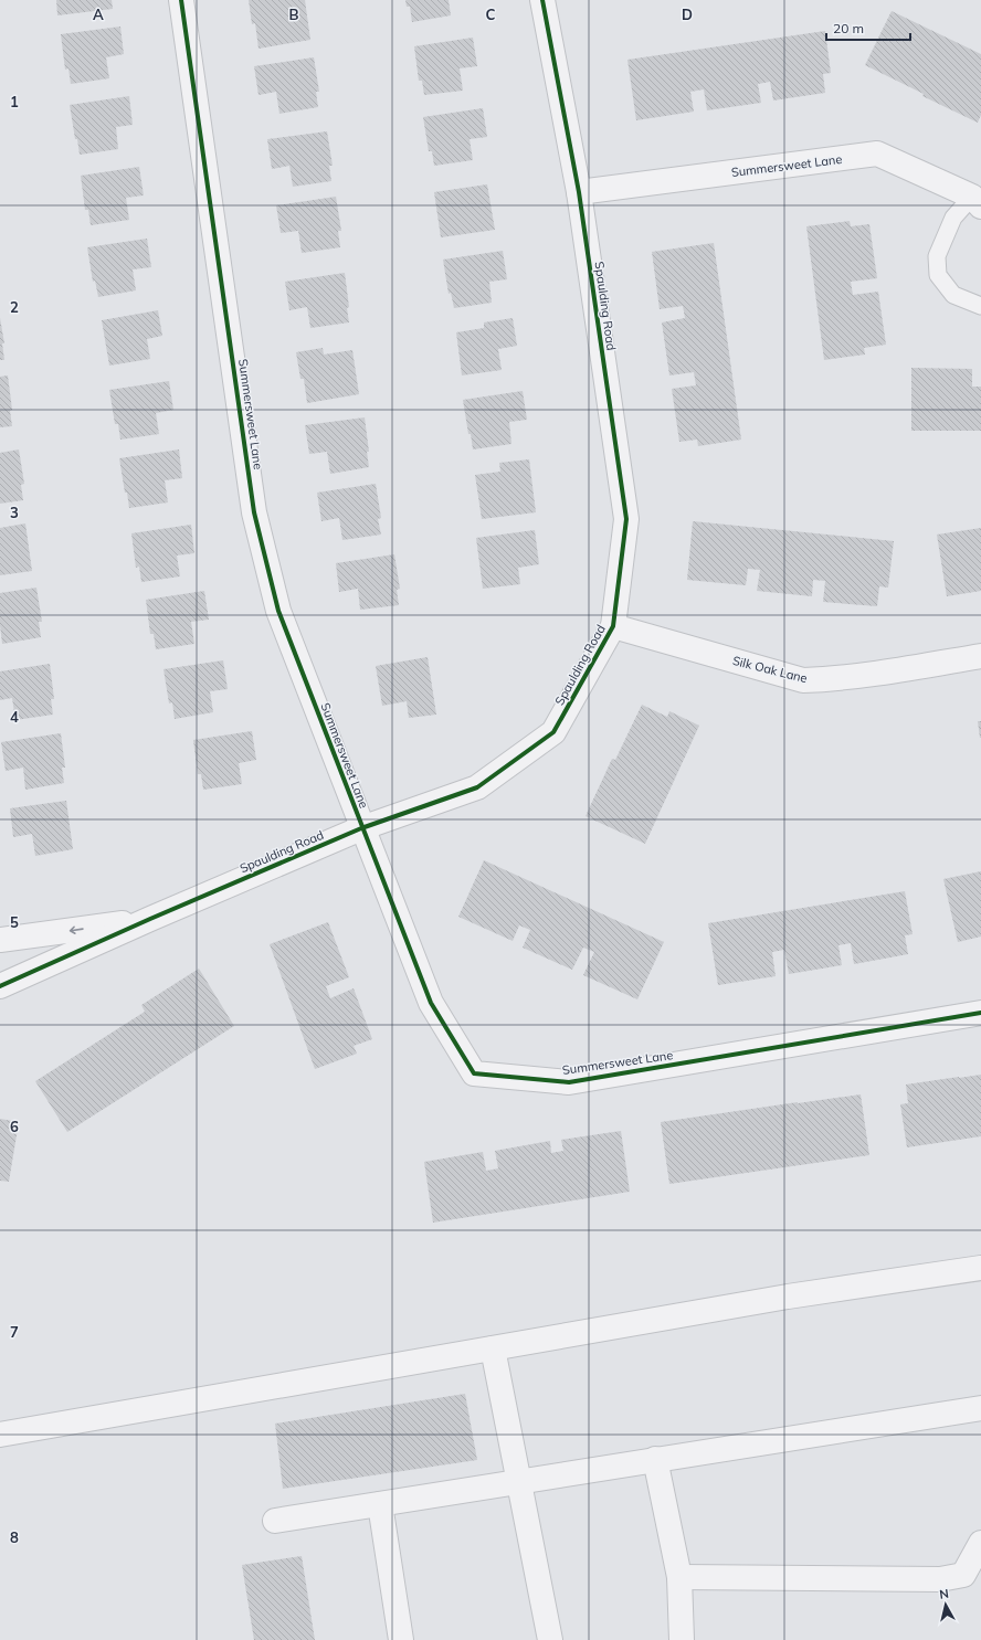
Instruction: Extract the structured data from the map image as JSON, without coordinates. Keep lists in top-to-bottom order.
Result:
{
  "streets": {
    "street": ["Summersweet Lane", "Spaulding Road", "Silk Oak Lane"]
  },
  "crossings": [
    ["Summersweet Lane", "Spaulding Road"],
    ["Spaulding Road", "Silk Oak Lane"]
  ],
  "scale_bar": "20 m",
  "north": "top",
  "grid": {
    "columns": [
      "A",
      "B",
      "C",
      "D"
    ],
    "rows": [
      "1",
      "2",
      "3",
      "4",
      "5",
      "6",
      "7",
      "8"
    ]
  }
}
